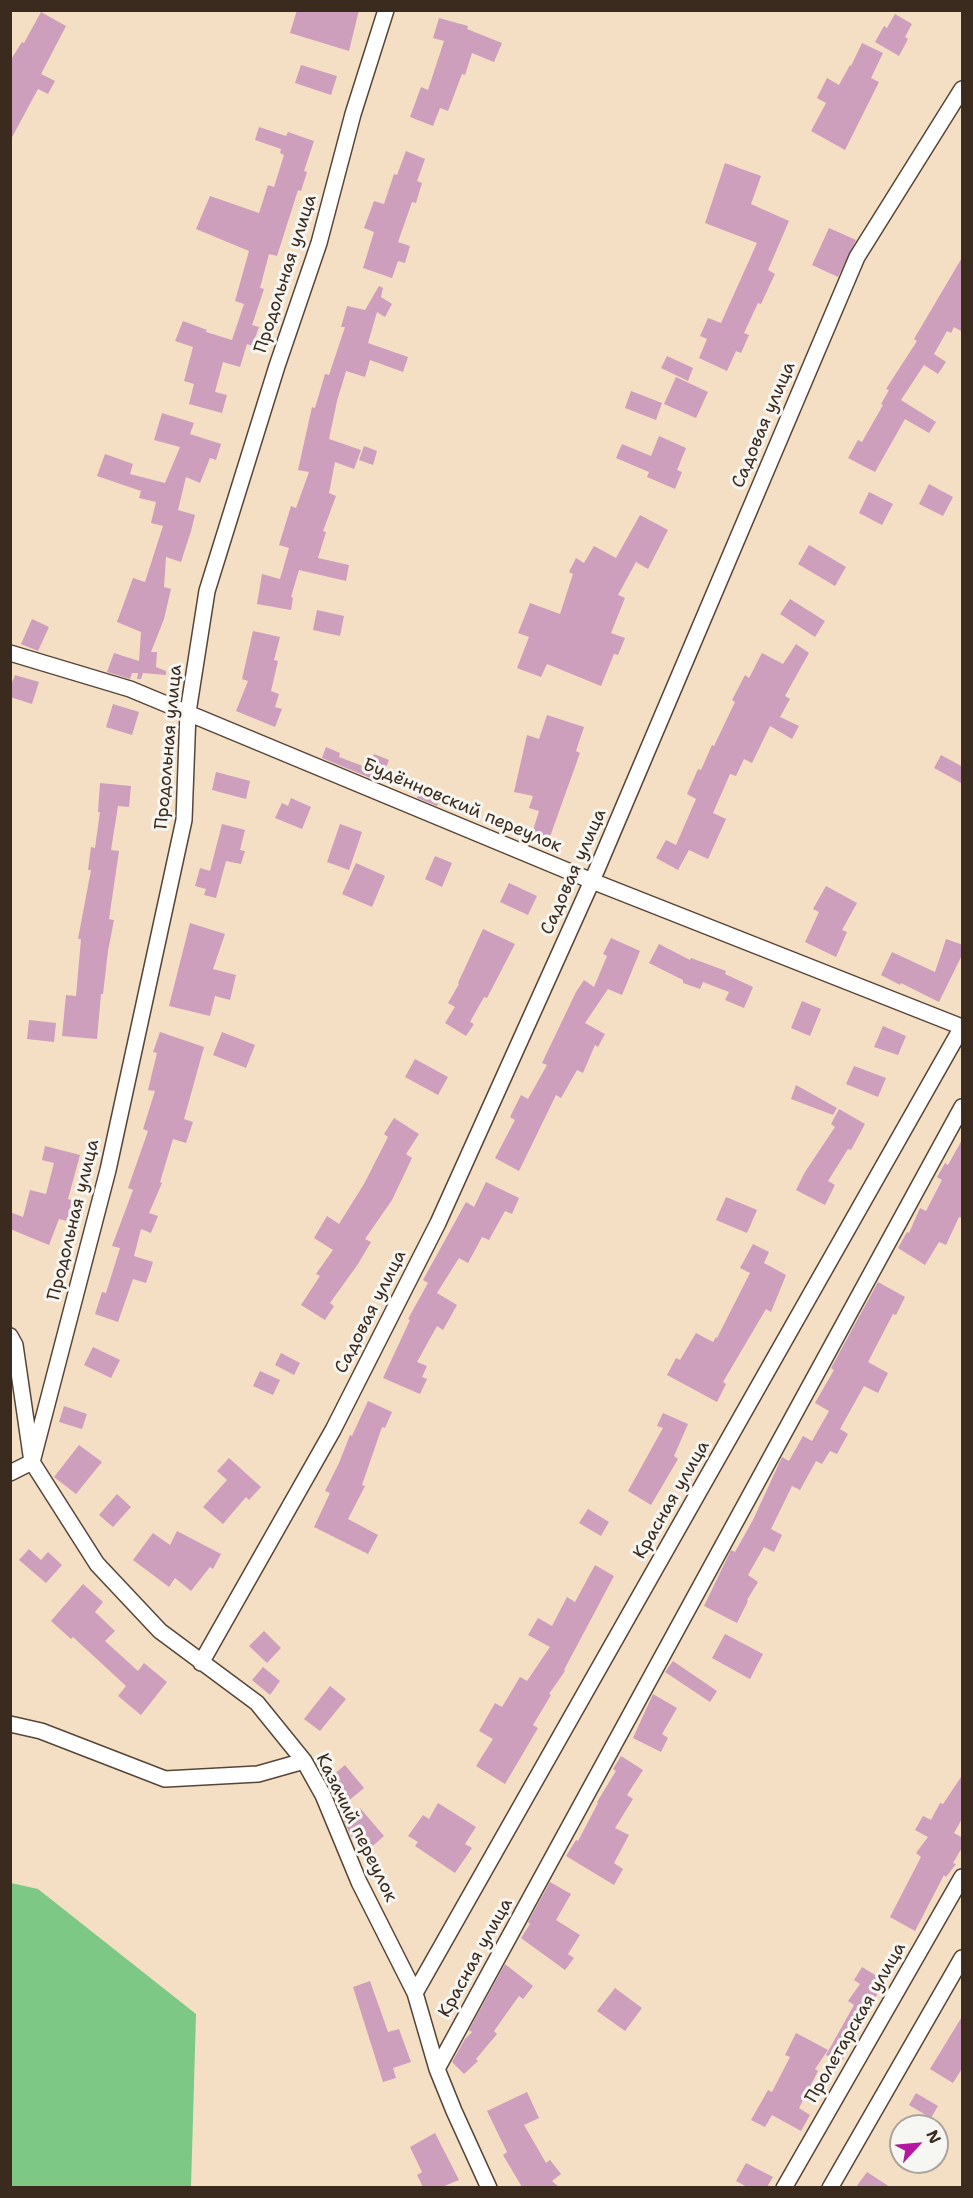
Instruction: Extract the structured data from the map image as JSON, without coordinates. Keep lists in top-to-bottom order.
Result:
{
  "streets": {
    "street": [
      "Продольная улица",
      "Садовая улица",
      "Будённовский переулок",
      "Красная улица",
      "Казачий переулок",
      "Пролетарская улица"
    ]
  },
  "crossings": [
    ["Продольная улица", "Будённовский переулок"],
    ["Продольная улица", "Казачий переулок"],
    ["Садовая улица", "Будённовский переулок"],
    ["Садовая улица", "Казачий переулок"],
    ["Будённовский переулок", "Красная улица"],
    ["Красная улица", "Казачий переулок"]
  ],
  "north": "top right"
}
